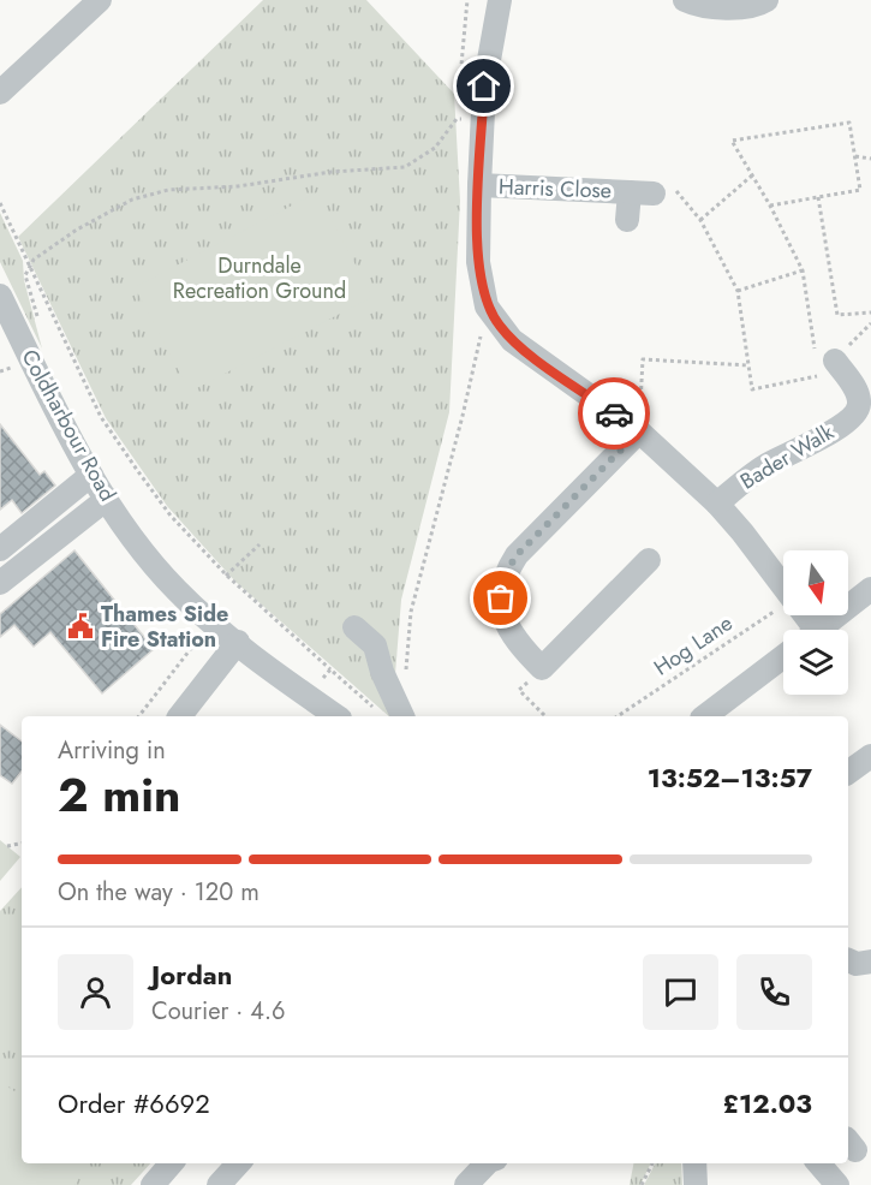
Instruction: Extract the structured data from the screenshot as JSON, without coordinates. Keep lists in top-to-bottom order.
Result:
{
  "streets": {
    "street": ["Harris Close", "Coldharbour Road", "Bader Walk"],
    "path": ["Hog Lane"]
  },
  "parks": ["Durndale Recreation Ground"],
  "places": {
    "public building": ["Thames Side Fire Station"]
  },
  "north": "bottom",
  "page": {
    "heading": ["2 min", "Arriving in", "13:52–13:57"],
    "panel": [
      "Jordan",
      "Courier · 4.6",
      "Order #6692",
      "£12.03"
    ],
    "bar": "On the way · 120 m"
  }
}
